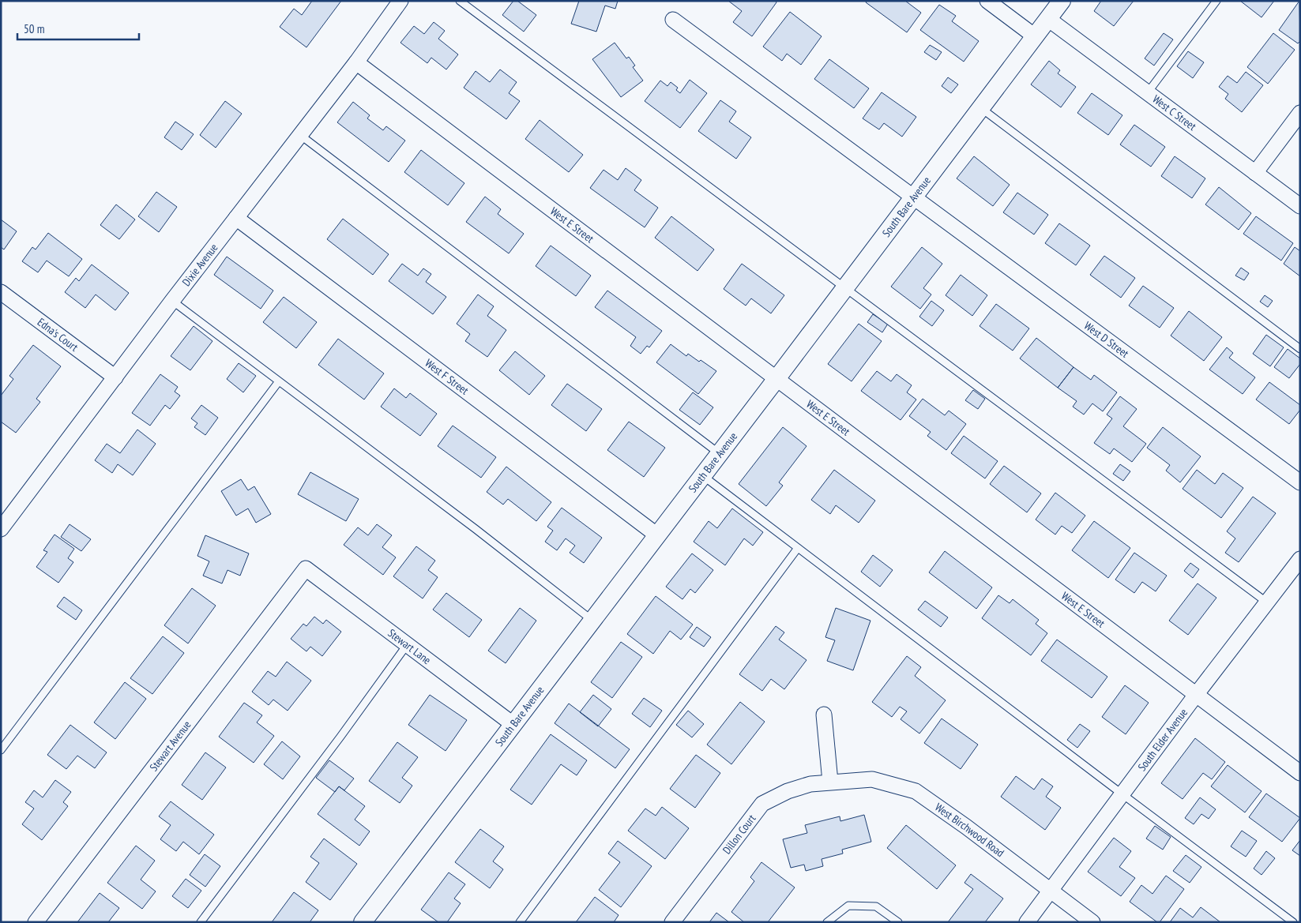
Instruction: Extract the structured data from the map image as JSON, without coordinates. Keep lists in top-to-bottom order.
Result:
{
  "streets": {
    "street": [
      "West C Street",
      "South Bare Avenue",
      "West E Street",
      "Dixie Avenue",
      "Edna's Court",
      "West D Street",
      "West F Street",
      "Stewart Lane",
      "South Elder Avenue",
      "Stewart Avenue",
      "West Birchwood Road",
      "Dillon Court"
    ]
  },
  "crossings": [
    ["West C Street", "South Bare Avenue"],
    ["South Bare Avenue", "West E Street"],
    ["South Bare Avenue", "West D Street"],
    ["South Bare Avenue", "West F Street"],
    ["South Bare Avenue", "Stewart Lane"],
    ["West E Street", "Dixie Avenue"],
    ["West E Street", "South Elder Avenue"],
    ["Dixie Avenue", "Edna's Court"],
    ["Dixie Avenue", "West F Street"],
    ["Stewart Lane", "Stewart Avenue"],
    ["South Elder Avenue", "West Birchwood Road"],
    ["West Birchwood Road", "Dillon Court"]
  ],
  "scale_bar": "50 m"
}
